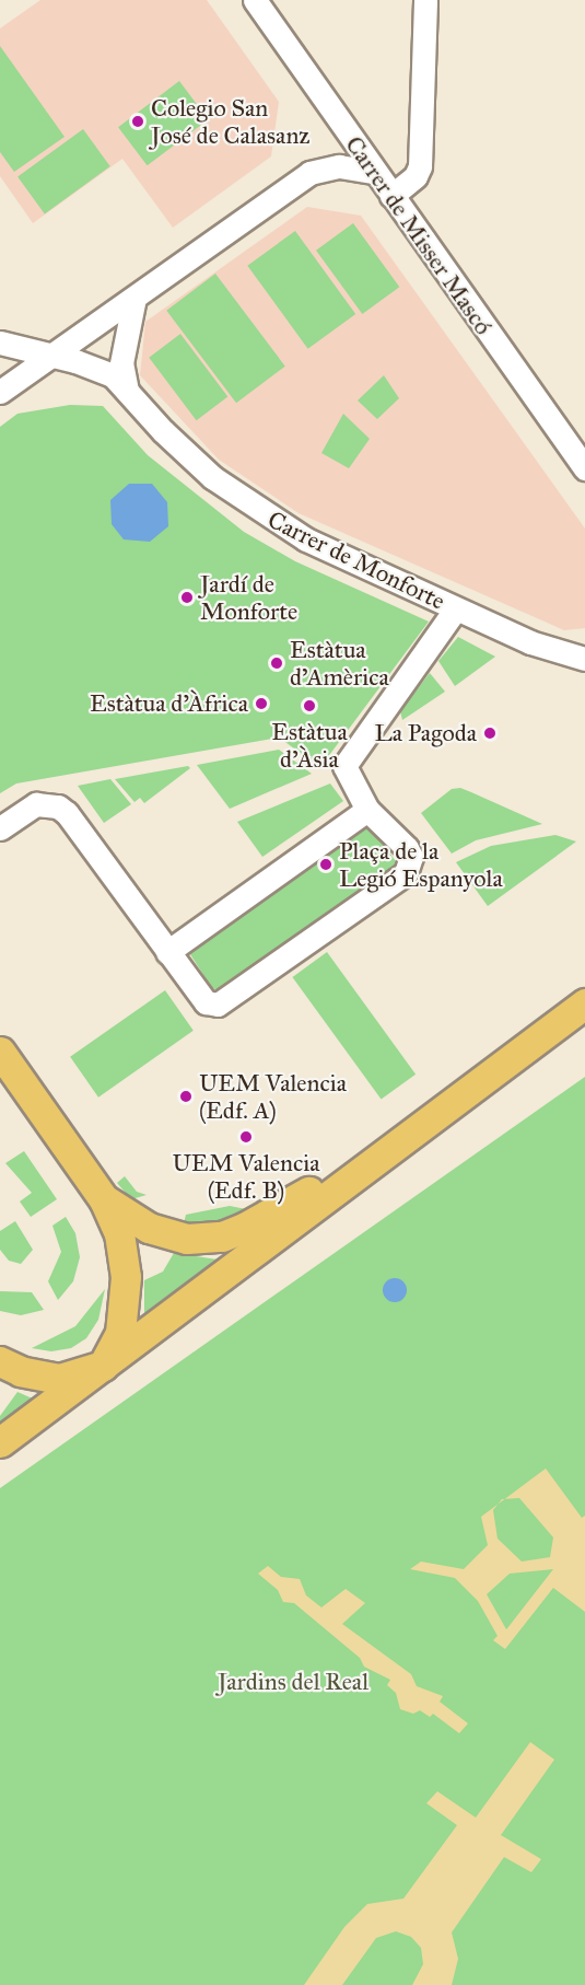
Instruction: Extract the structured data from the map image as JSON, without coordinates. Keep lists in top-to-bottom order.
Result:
{
  "streets": {
    "street": ["Carrer de Misser Mascó", "Carrer de Monforte"]
  },
  "parks": ["Jardins del Real"],
  "places": [
    "Colegio San José de Calasanz",
    "Jardí de Monforte",
    "Estàtua d'Amèrica",
    "Estàtua d'Àfrica",
    "Estàtua d'Àsia",
    "La Pagoda",
    "Plaça de la Legió Espanyola",
    "UEM Valencia (Edf. A)",
    "UEM Valencia (Edf. B)"
  ]
}
